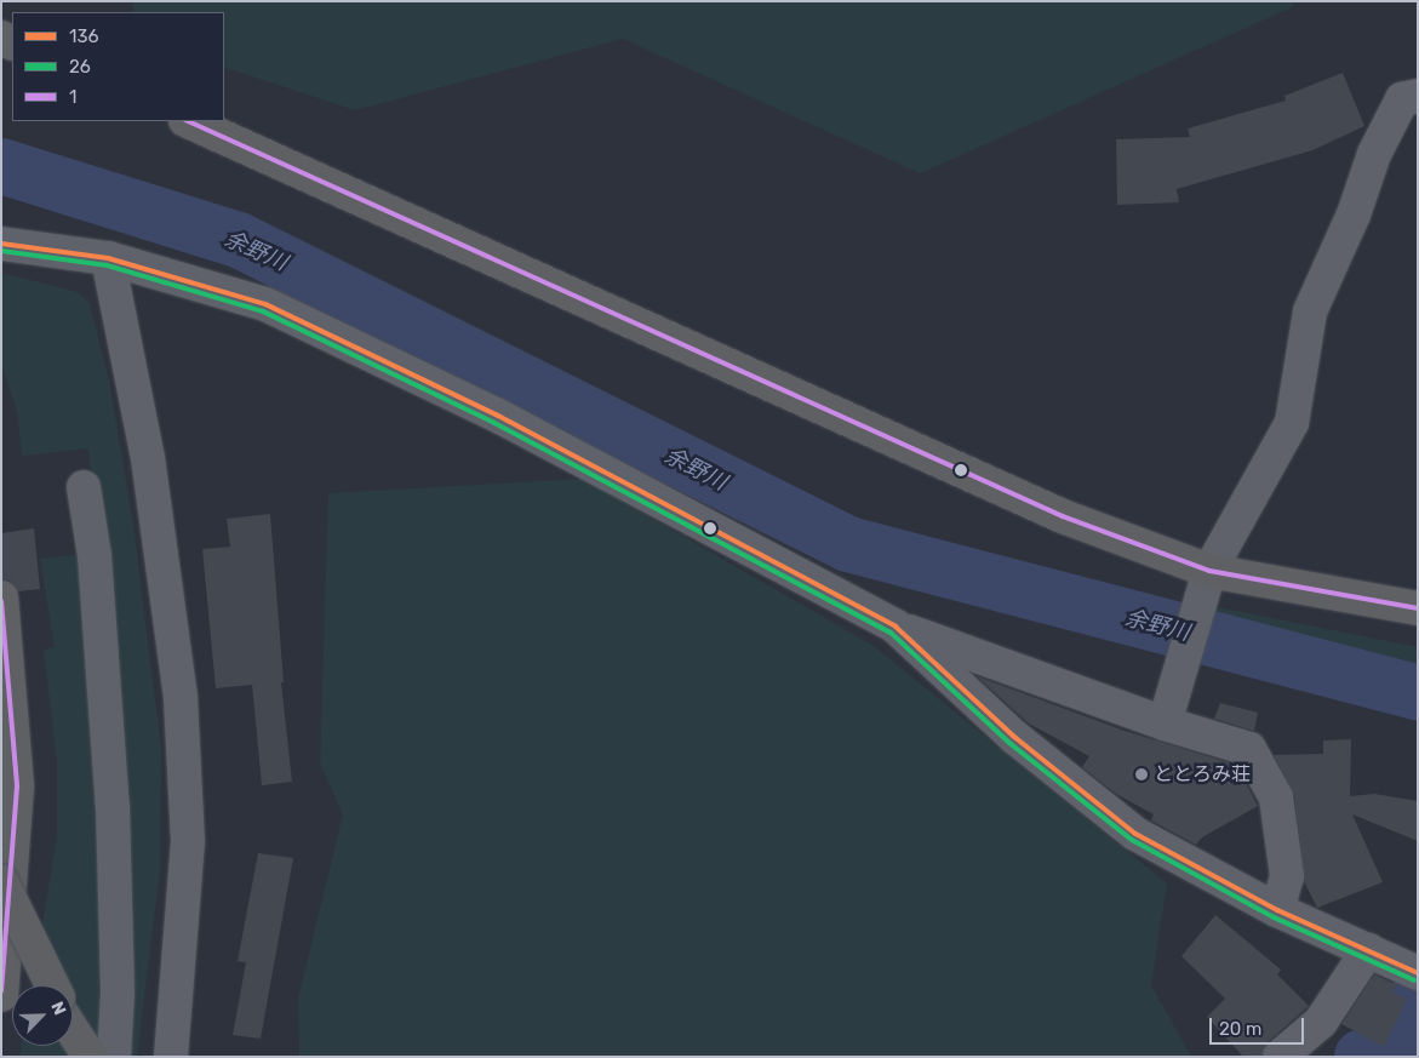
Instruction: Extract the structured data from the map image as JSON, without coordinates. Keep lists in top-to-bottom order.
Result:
{
  "water": ["余野川"],
  "places": ["ととろみ荘"],
  "lines": ["transit line 1", "transit line 136", "transit line 26"],
  "legend": ["136", "26", "1"],
  "scale_bar": "20 m",
  "north": "top right"
}
